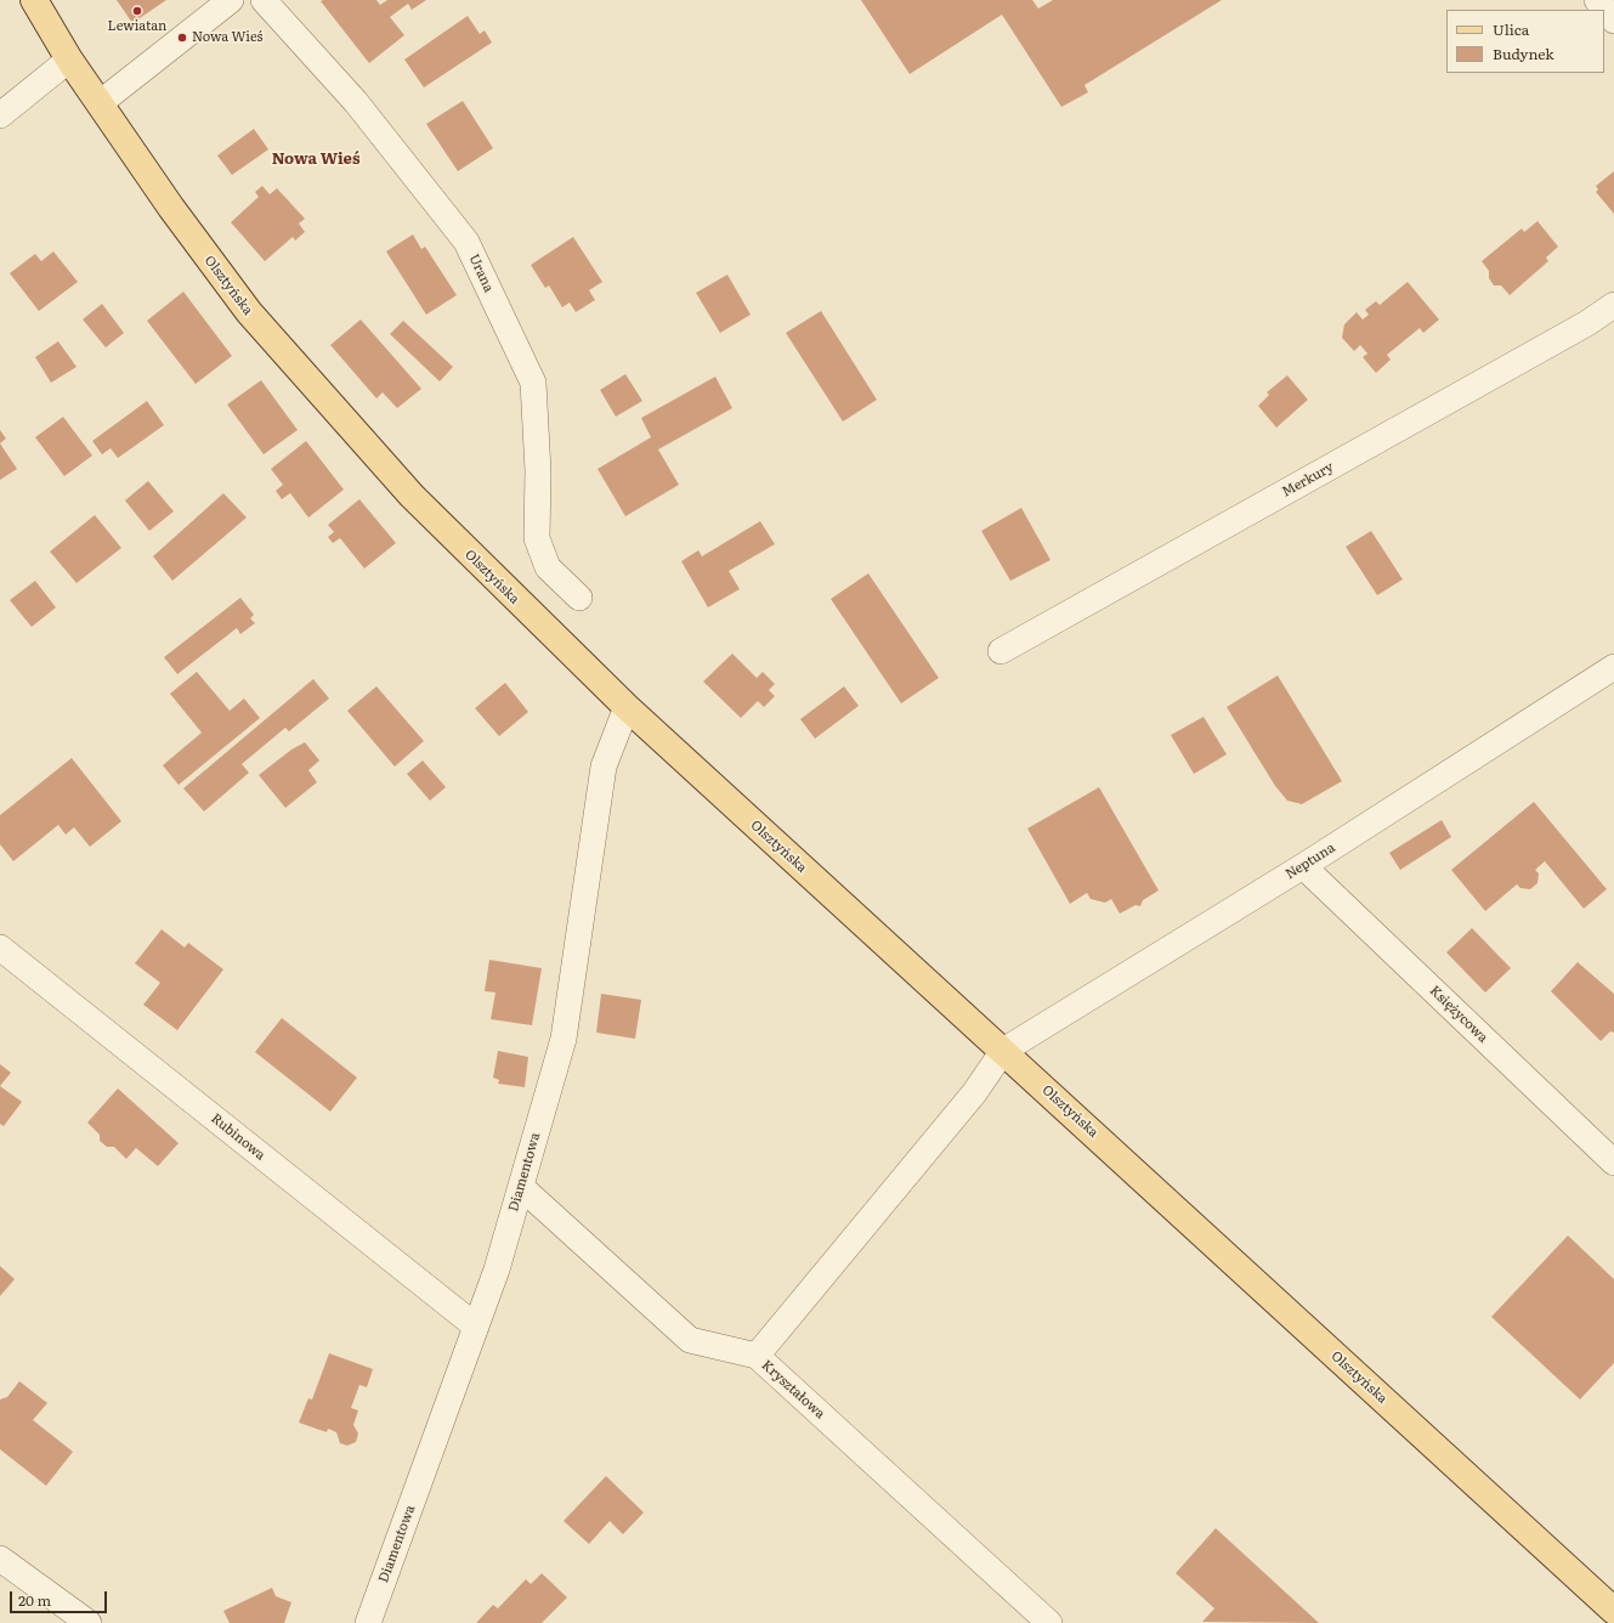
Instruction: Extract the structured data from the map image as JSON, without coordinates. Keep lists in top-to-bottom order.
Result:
{
  "streets": {
    "main road": ["Olsztyńska"],
    "street": [
      "Urana",
      "Merkury",
      "Neptuna",
      "Księżycowa",
      "Rubinowa",
      "Diamentowa",
      "Kryształowa"
    ]
  },
  "crossings": [
    ["Olsztyńska", "Neptuna"],
    ["Olsztyńska", "Diamentowa"],
    ["Neptuna", "Księżycowa"],
    ["Rubinowa", "Diamentowa"],
    ["Diamentowa", "Kryształowa"]
  ],
  "districts": ["Nowa Wieś"],
  "places": ["Lewiatan", "Nowa Wieś"],
  "legend": ["Ulica", "Budynek"],
  "scale_bar": "20 m"
}
